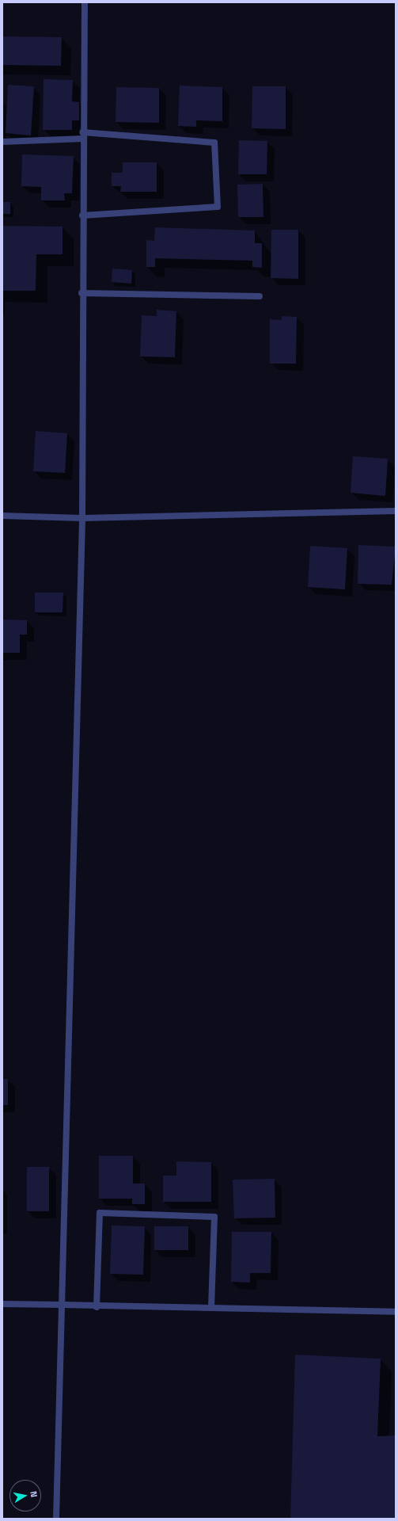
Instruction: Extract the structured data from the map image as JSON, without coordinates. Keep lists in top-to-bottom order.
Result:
{
  "north": "right"
}
